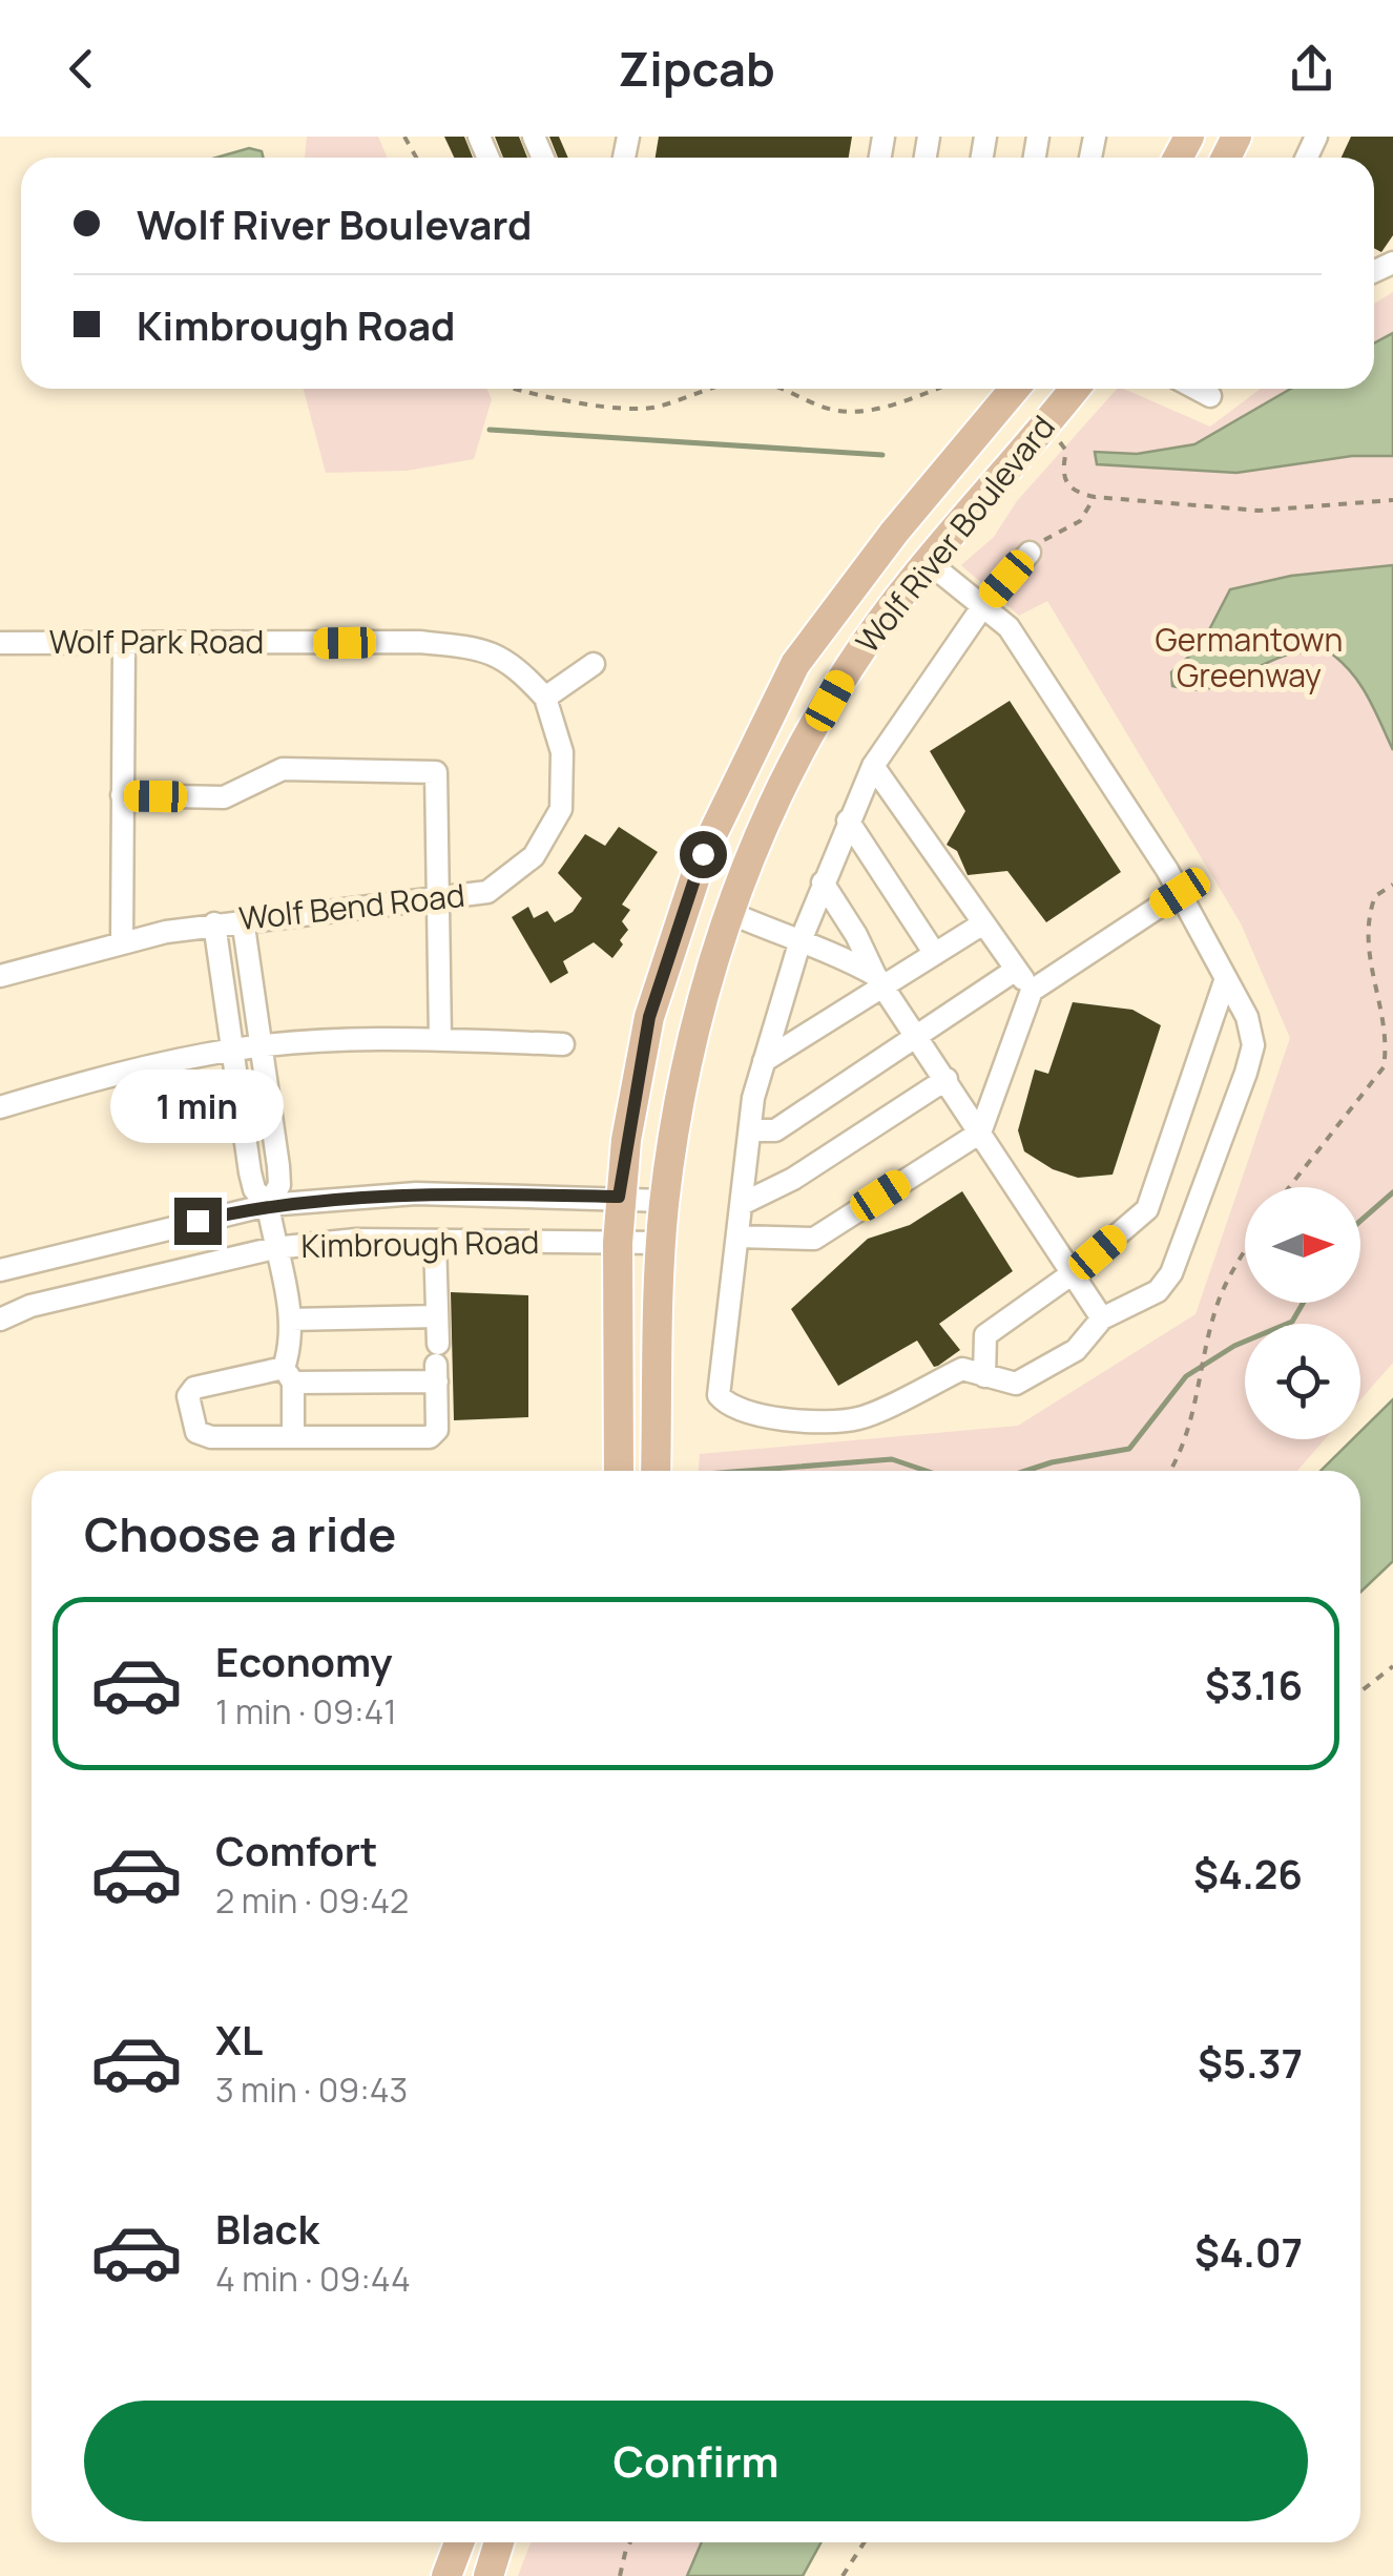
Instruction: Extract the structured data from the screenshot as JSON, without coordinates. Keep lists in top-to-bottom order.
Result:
{
  "streets": {
    "main road": ["Wolf River Boulevard"],
    "street": ["Wolf Park Road", "Wolf Bend Road", "Kimbrough Road"]
  },
  "crossings": [
    ["Wolf River Boulevard", "Kimbrough Road"],
    ["Wolf Park Road", "Wolf Bend Road"]
  ],
  "parks": ["Germantown Greenway"],
  "north": "right",
  "page": {
    "header": "Zipcab",
    "banner": ["Wolf River Boulevard", "Kimbrough Road"],
    "bubble": "1 min",
    "heading": "Choose a ride",
    "list": [
      {
        "name": "Economy",
        "note": "1 min · 09:41",
        "value": "$3.16"
      },
      {
        "name": "Comfort",
        "note": "2 min · 09:42",
        "value": "$4.26"
      },
      {
        "name": "XL",
        "note": "3 min · 09:43",
        "value": "$5.37"
      },
      {
        "name": "Black",
        "note": "4 min · 09:44",
        "value": "$4.07"
      }
    ],
    "buttons": "Confirm"
  }
}
